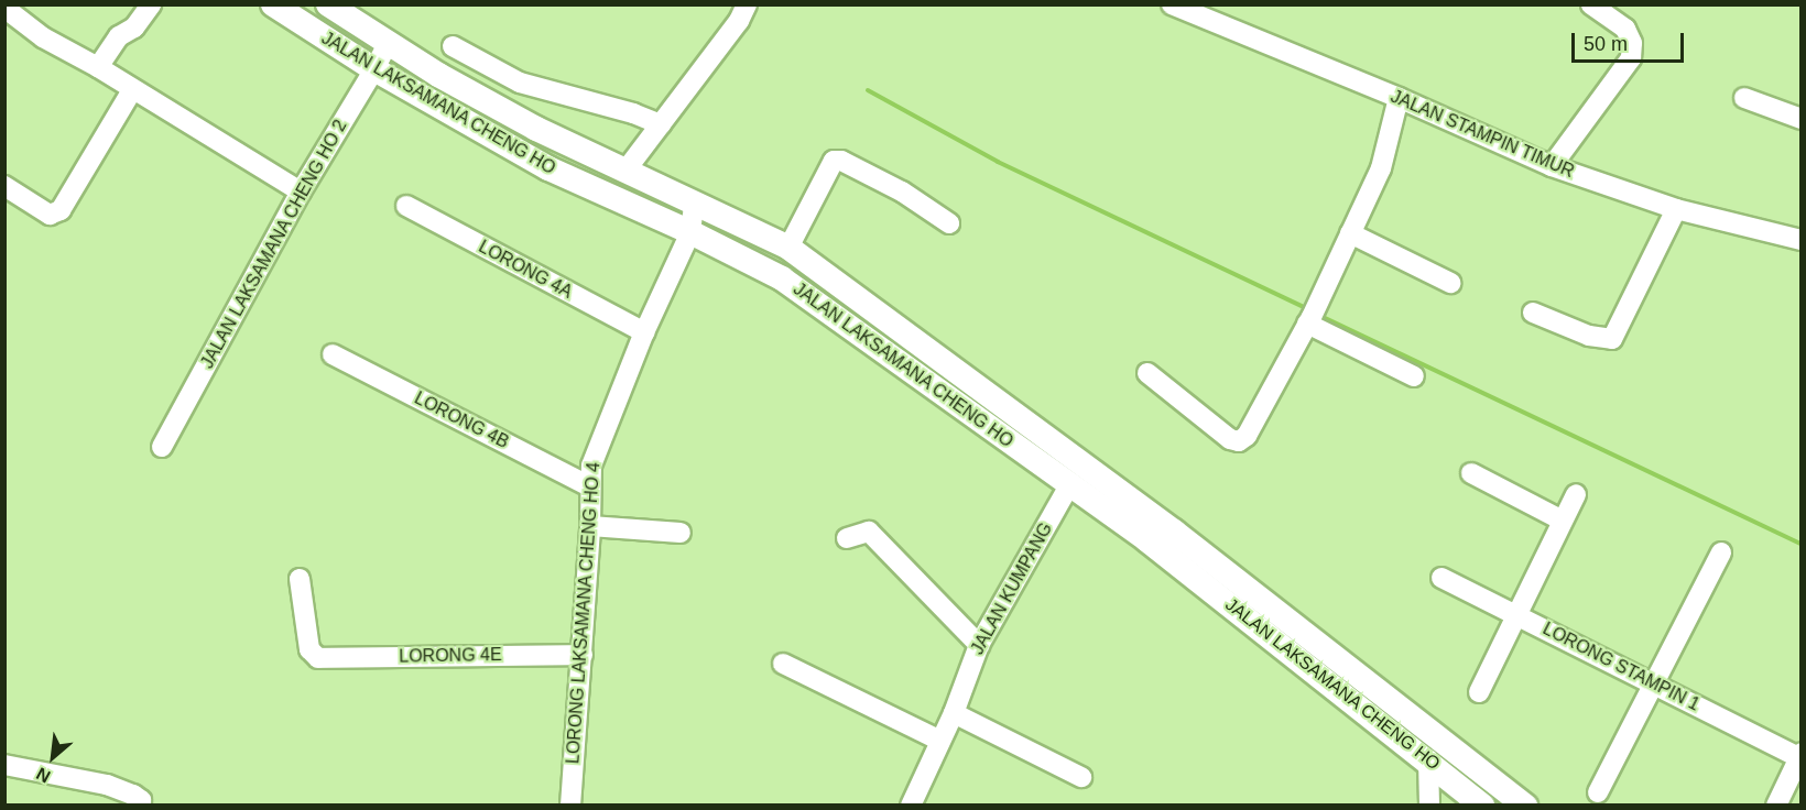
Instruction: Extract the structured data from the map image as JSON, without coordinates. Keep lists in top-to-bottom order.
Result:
{
  "streets": {
    "main road": ["JALAN LAKSAMANA CHENG HO"],
    "street": [
      "JALAN STAMPIN TIMUR",
      "JALAN LAKSAMANA CHENG HO 2",
      "LORONG 4A",
      "LORONG 4B",
      "JALAN KUMPANG",
      "LORONG LAKSAMANA CHENG HO 4",
      "LORONG 4E",
      "LORONG STAMPIN 1"
    ]
  },
  "crossings": [
    ["JALAN LAKSAMANA CHENG HO", "JALAN LAKSAMANA CHENG HO 2"],
    ["JALAN LAKSAMANA CHENG HO", "JALAN KUMPANG"],
    ["JALAN LAKSAMANA CHENG HO", "LORONG LAKSAMANA CHENG HO 4"],
    ["LORONG 4A", "LORONG LAKSAMANA CHENG HO 4"],
    ["LORONG 4B", "LORONG LAKSAMANA CHENG HO 4"],
    ["LORONG LAKSAMANA CHENG HO 4", "LORONG 4E"]
  ],
  "scale_bar": "50 m",
  "north": "bottom left"
}
